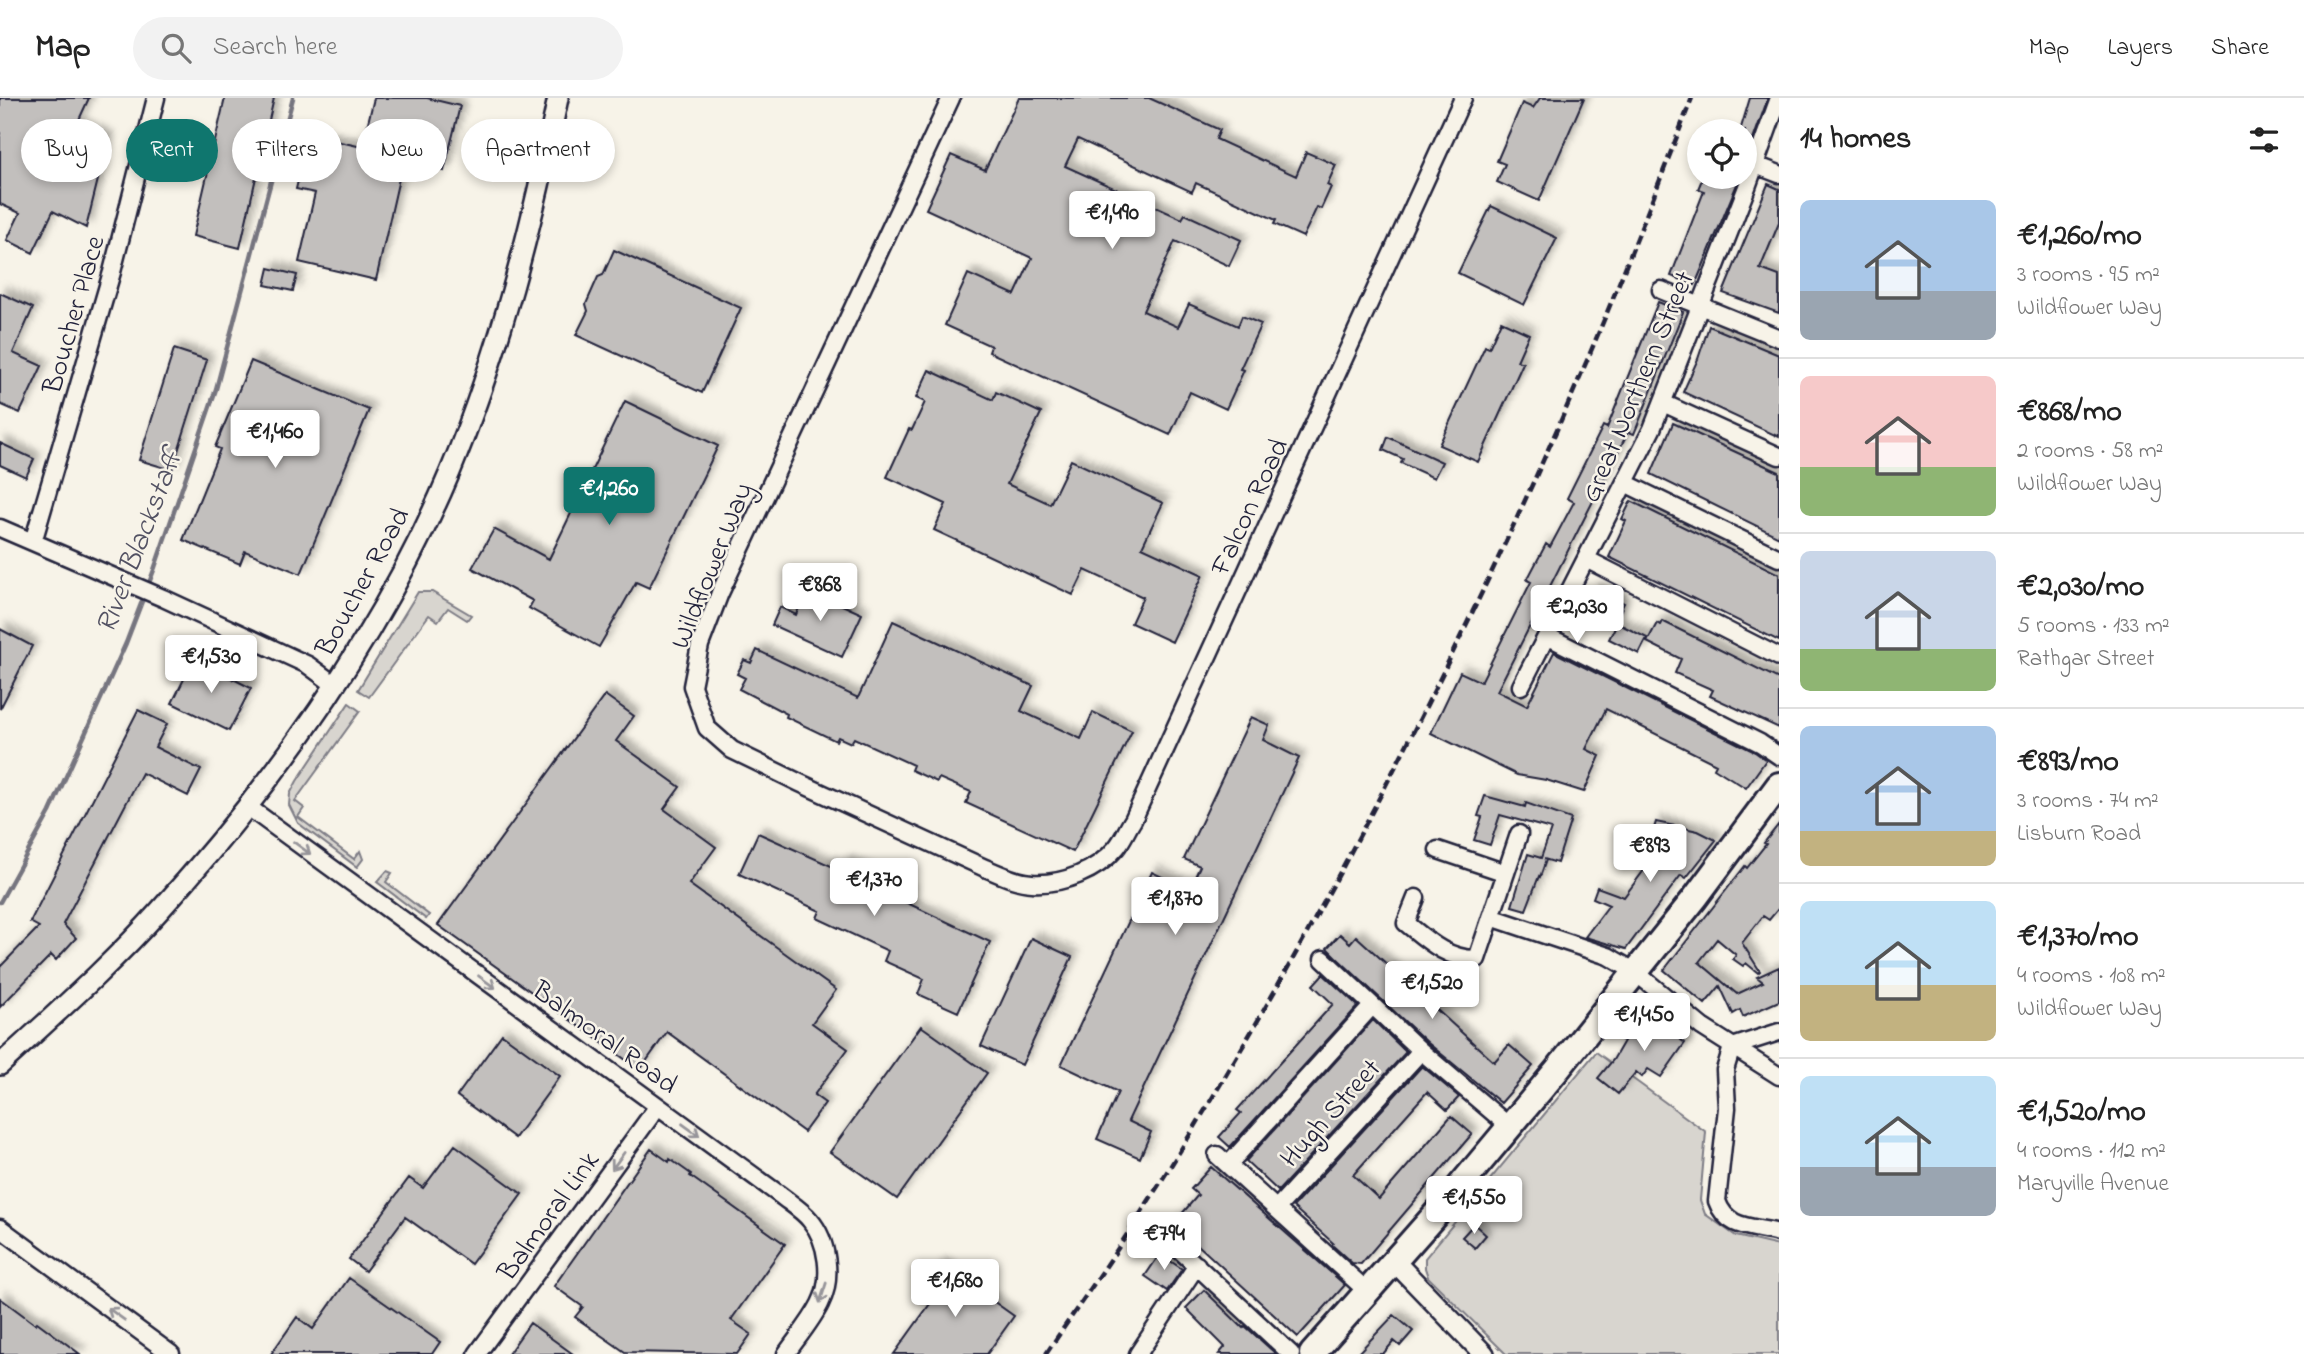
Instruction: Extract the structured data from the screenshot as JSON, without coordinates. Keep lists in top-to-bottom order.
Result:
{
  "streets": {
    "street": [
      "Boucher Place",
      "Great Northern Street",
      "Falcon Road",
      "Wildflower Way",
      "Boucher Road",
      "Balmoral Road",
      "Hugh Street",
      "Balmoral Link"
    ]
  },
  "crossings": [
    ["Falcon Road", "Wildflower Way"],
    ["Boucher Road", "Balmoral Road"],
    ["Balmoral Road", "Balmoral Link"]
  ],
  "one_way": ["Balmoral Road", "Balmoral Link"],
  "water": ["River Blackstaff"],
  "page": {
    "header": "Map",
    "search": "Search here",
    "nav": ["Map", "Layers", "Share"],
    "heading": "14 homes",
    "chip": [
      "Buy",
      "Rent",
      "Filters",
      "New",
      "Apartment"
    ],
    "list": [
      {
        "name": "€1,260/mo",
        "note": "3 rooms · 95 m² · Wildflower Way"
      },
      {
        "name": "€868/mo",
        "note": "2 rooms · 58 m² · Wildflower Way"
      },
      {
        "name": "€2,030/mo",
        "note": "5 rooms · 133 m² · Rathgar Street"
      },
      {
        "name": "€893/mo",
        "note": "3 rooms · 74 m² · Lisburn Road"
      },
      {
        "name": "€1,370/mo",
        "note": "4 rooms · 108 m² · Wildflower Way"
      },
      {
        "name": "€1,520/mo",
        "note": "4 rooms · 112 m² · Maryville Avenue"
      }
    ],
    "price": [
      "€1,490",
      "€1,460",
      "€1,260",
      "€868",
      "€2,030",
      "€1,530",
      "€893",
      "€1,370",
      "€1,870",
      "€1,520",
      "€1,450",
      "€1,550",
      "€794",
      "€1,680"
    ]
  }
}
